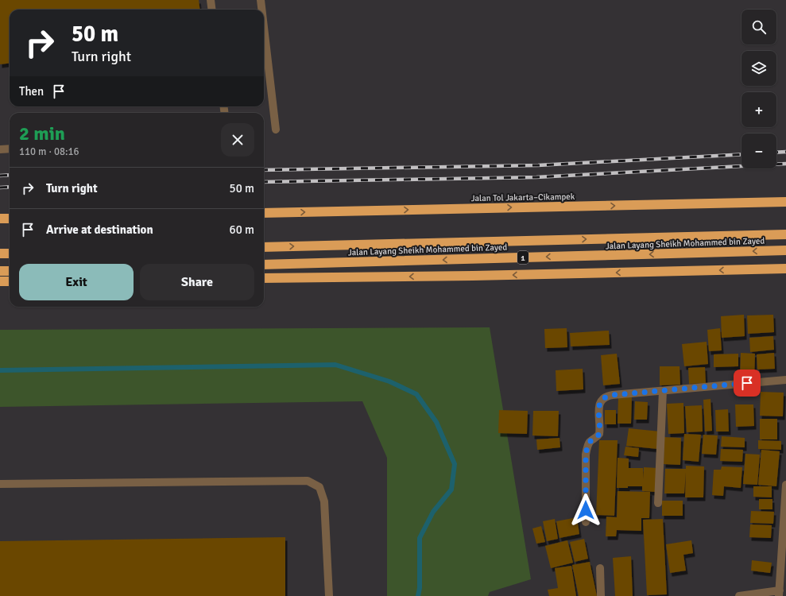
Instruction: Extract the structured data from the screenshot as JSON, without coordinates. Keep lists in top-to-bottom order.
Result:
{
  "streets": {
    "highway": ["Jalan Tol Jakarta–Cikampek", "Jalan Layang Sheikh Mohammed bin Zayed", "1"]
  },
  "page": {
    "map_buttons": ["+", "−"],
    "turn": ["50 m", "Turn right"],
    "then": "Then",
    "heading": ["2 min", "110 m · 08:16"],
    "list": [
      {
        "name": "Turn right",
        "value": "50 m"
      },
      {
        "name": "Arrive at destination",
        "value": "60 m"
      }
    ],
    "buttons": ["Exit", "Share"]
  }
}
